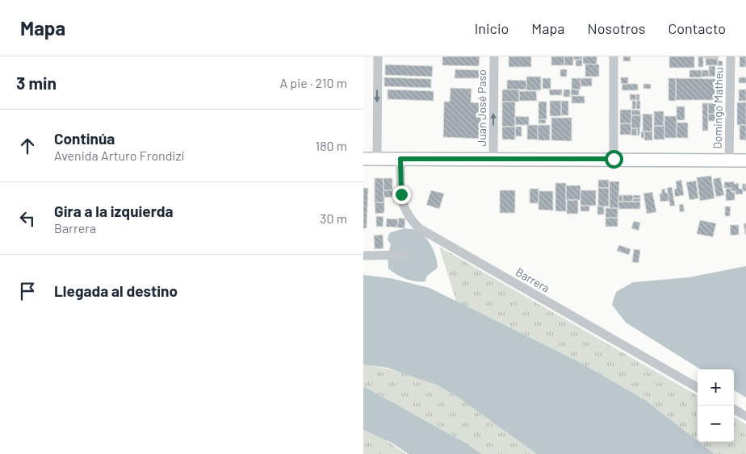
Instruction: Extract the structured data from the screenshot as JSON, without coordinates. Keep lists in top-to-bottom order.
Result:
{
  "streets": {
    "street": ["Juan José Paso", "Domingo Matheu", "Barrera"]
  },
  "one_way": ["Juan José Paso"],
  "page": {
    "header": "Mapa",
    "nav": [
      "Inicio",
      "Mapa",
      "Nosotros",
      "Contacto"
    ],
    "heading": ["3 min", "A pie · 210 m"],
    "list": [
      ["Continúa", "Avenida Arturo Frondizi", "180 m"],
      ["Gira a la izquierda", "Barrera", "30 m"],
      "Llegada al destino"
    ],
    "map_buttons": ["+", "−"]
  }
}
